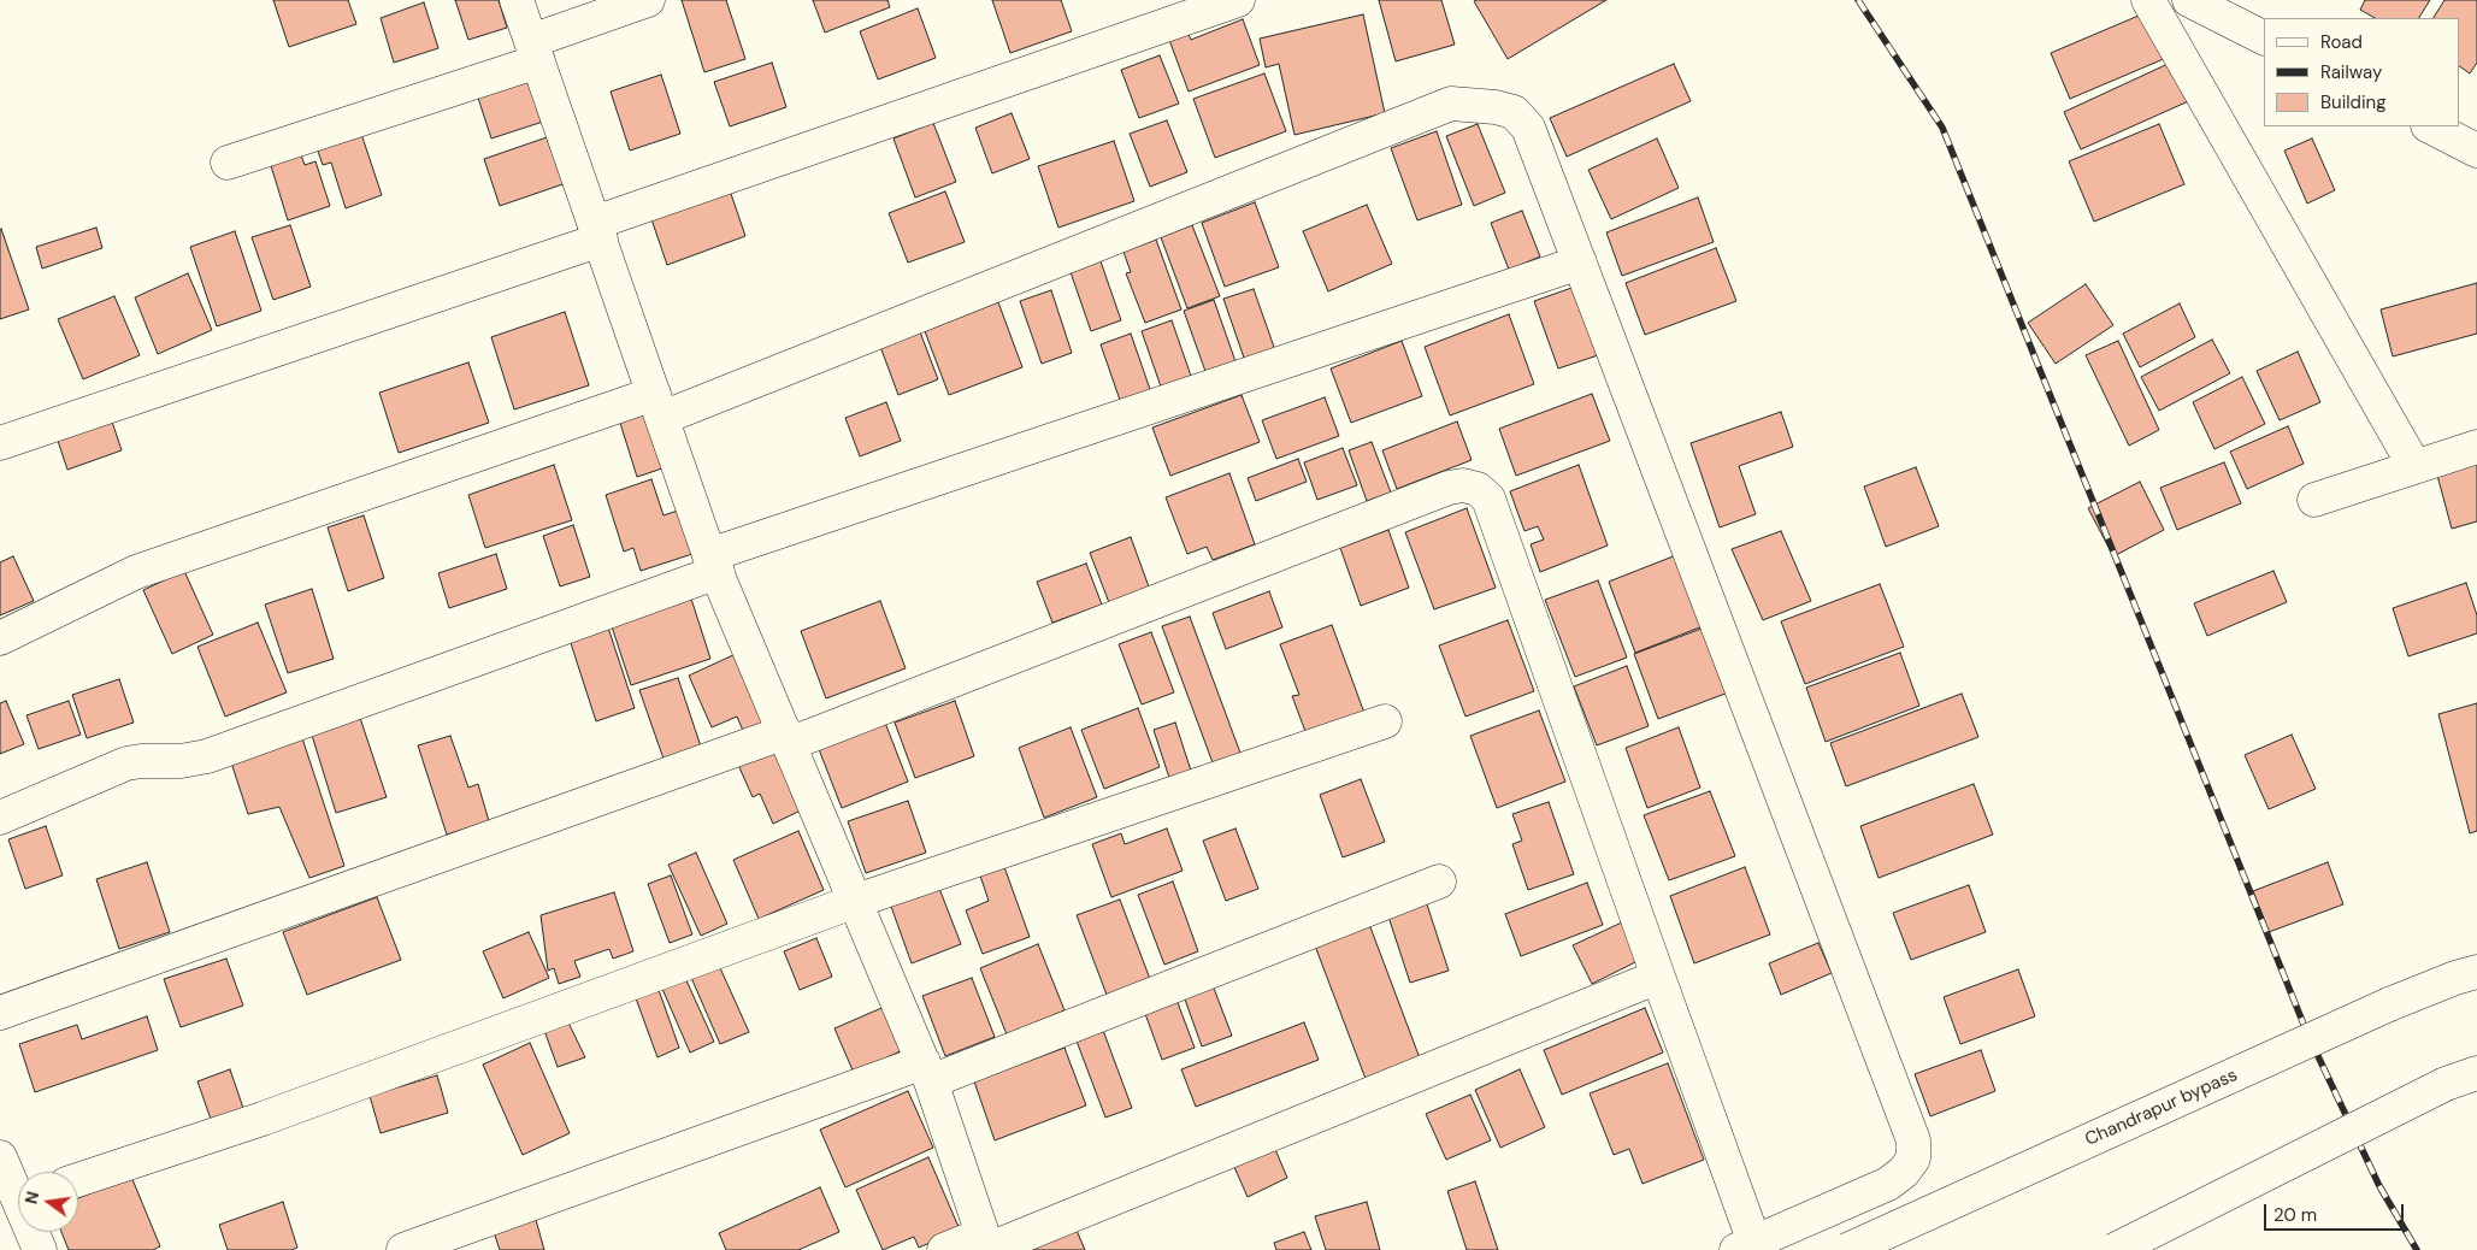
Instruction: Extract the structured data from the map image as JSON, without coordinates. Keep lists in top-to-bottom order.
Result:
{
  "streets": {
    "main road": ["Chandrapur bypass"]
  },
  "legend": ["Road", "Railway", "Building"],
  "scale_bar": "20 m",
  "north": "left"
}
